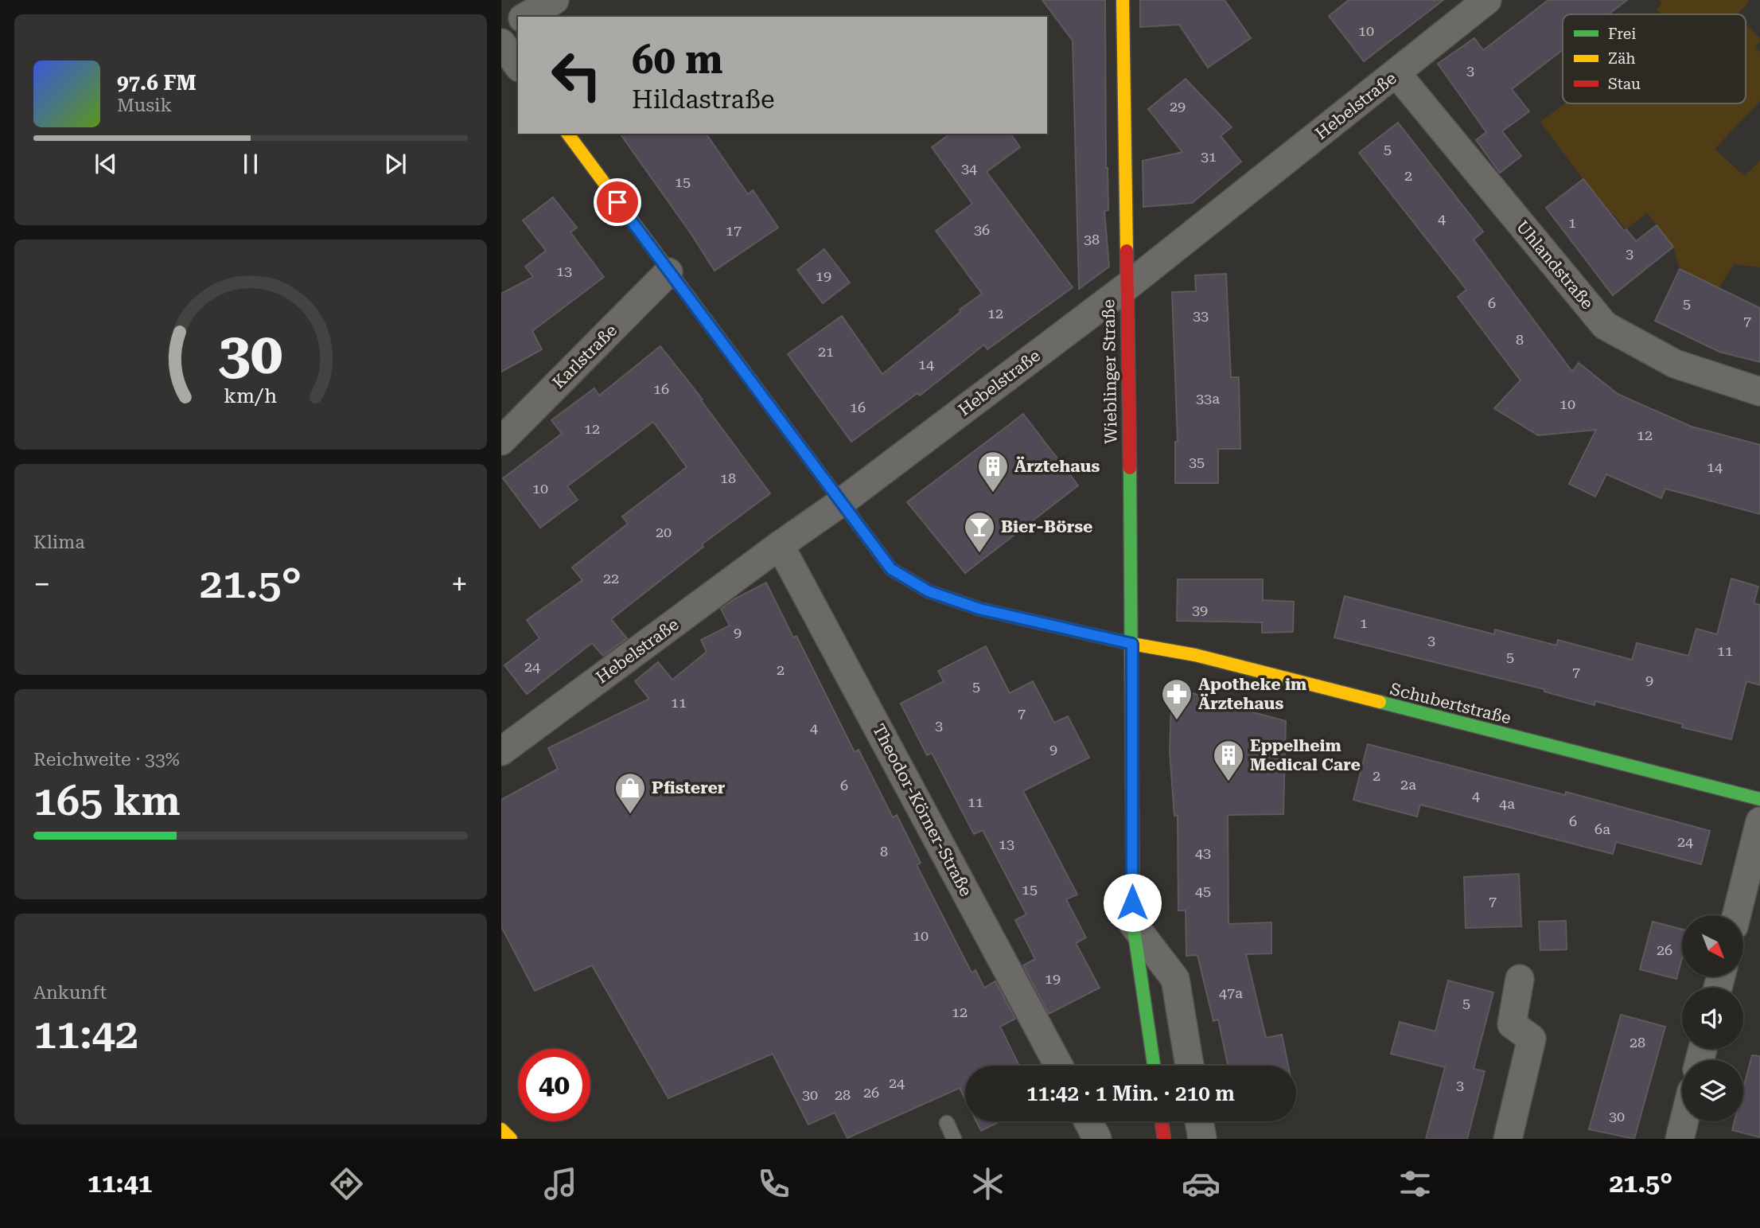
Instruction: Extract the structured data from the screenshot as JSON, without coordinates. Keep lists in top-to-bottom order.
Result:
{
  "streets": {
    "main road": ["Wieblinger Straße", "Schubertstraße"],
    "street": [
      "Hebelstraße",
      "Uhlandstraße",
      "Karlstraße",
      "Theodor-Körner-Straße"
    ]
  },
  "crossings": [
    ["Hebelstraße", "Uhlandstraße"],
    ["Hebelstraße", "Wieblinger Straße"],
    ["Hebelstraße", "Schubertstraße"],
    ["Hebelstraße", "Theodor-Körner-Straße"],
    ["Karlstraße", "Schubertstraße"],
    ["Wieblinger Straße", "Schubertstraße"]
  ],
  "places": {
    "building": ["Ärztehaus", "Eppelheim Medical Care"],
    "bar": ["Bier-Börse"],
    "pharmacy": ["Apotheke im Ärztehaus"],
    "shop": ["Pfisterer"]
  },
  "house_numbers": [
    "10",
    "3",
    "29",
    "5",
    "31",
    "34",
    "2",
    "15",
    "4",
    "1",
    "36",
    "17",
    "38",
    "3",
    "13",
    "19",
    "6",
    "5",
    "12",
    "33",
    "7",
    "8",
    "21",
    "14",
    "16",
    "33a",
    "10",
    "16",
    "12",
    "12",
    "35",
    "14",
    "18",
    "10",
    "20",
    "22",
    "39",
    "1",
    "9",
    "3",
    "11",
    "5",
    "24",
    "2",
    "7",
    "9",
    "5",
    "11",
    "7",
    "3",
    "4",
    "9",
    "2",
    "2a",
    "6",
    "4",
    "11",
    "4a",
    "6",
    "6a",
    "24",
    "13",
    "8",
    "43",
    "15",
    "45",
    "7",
    "10",
    "26",
    "19",
    "47a",
    "5",
    "12",
    "28",
    "24",
    "3",
    "26",
    "30",
    "28",
    "30"
  ],
  "legend": ["Frei", "Zäh", "Stau"],
  "north": "bottom right",
  "page": {
    "turn": ["60 m", "Hildastraße"],
    "song": ["97.6 FM", "Musik"],
    "tile": [
      "Klima",
      ["Reichweite · 33%", "165 km"],
      ["Ankunft", "11:42"]
    ],
    "heat": ["−", "21.5°", "+"],
    "limit": "40",
    "trip": "11:42 · 1 Min. · 210 m",
    "tabs": ["11:41", "21.5°"],
    "gauge": ["30", "km/h"]
  }
}
